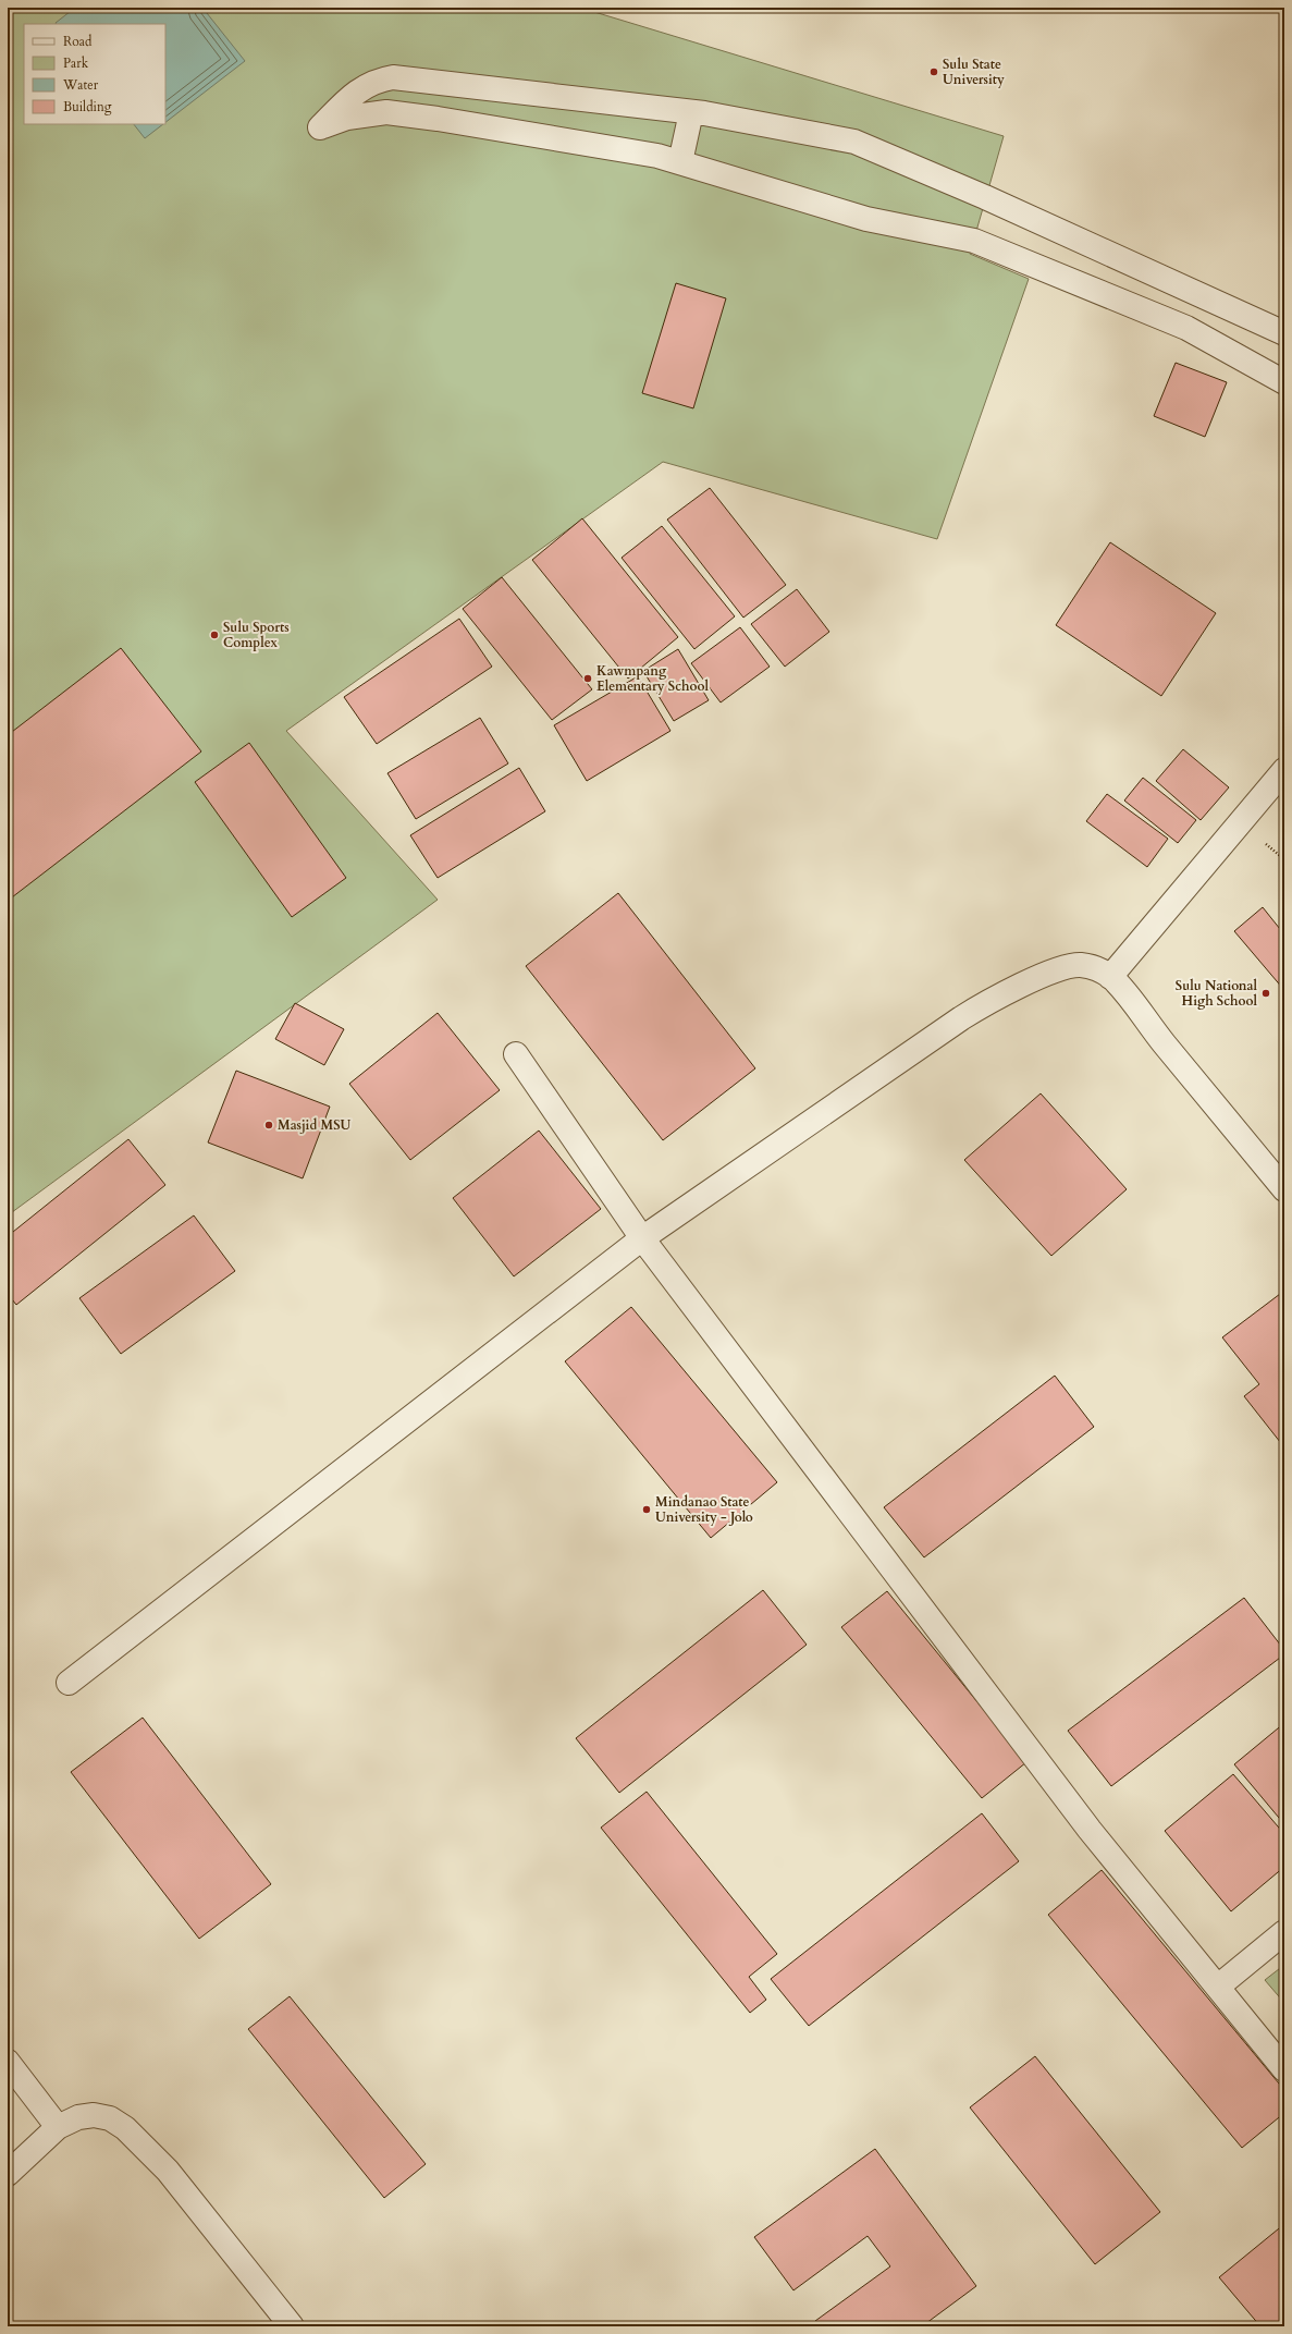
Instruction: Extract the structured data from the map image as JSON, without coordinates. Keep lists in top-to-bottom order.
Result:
{
  "places": [
    "Sulu State University",
    "Sulu Sports Complex",
    "Kawmpang Elementary School",
    "Sulu National High School",
    "Masjid MSU",
    "Mindanao State University - Jolo"
  ],
  "legend": [
    "Road",
    "Park",
    "Water",
    "Building"
  ]
}
